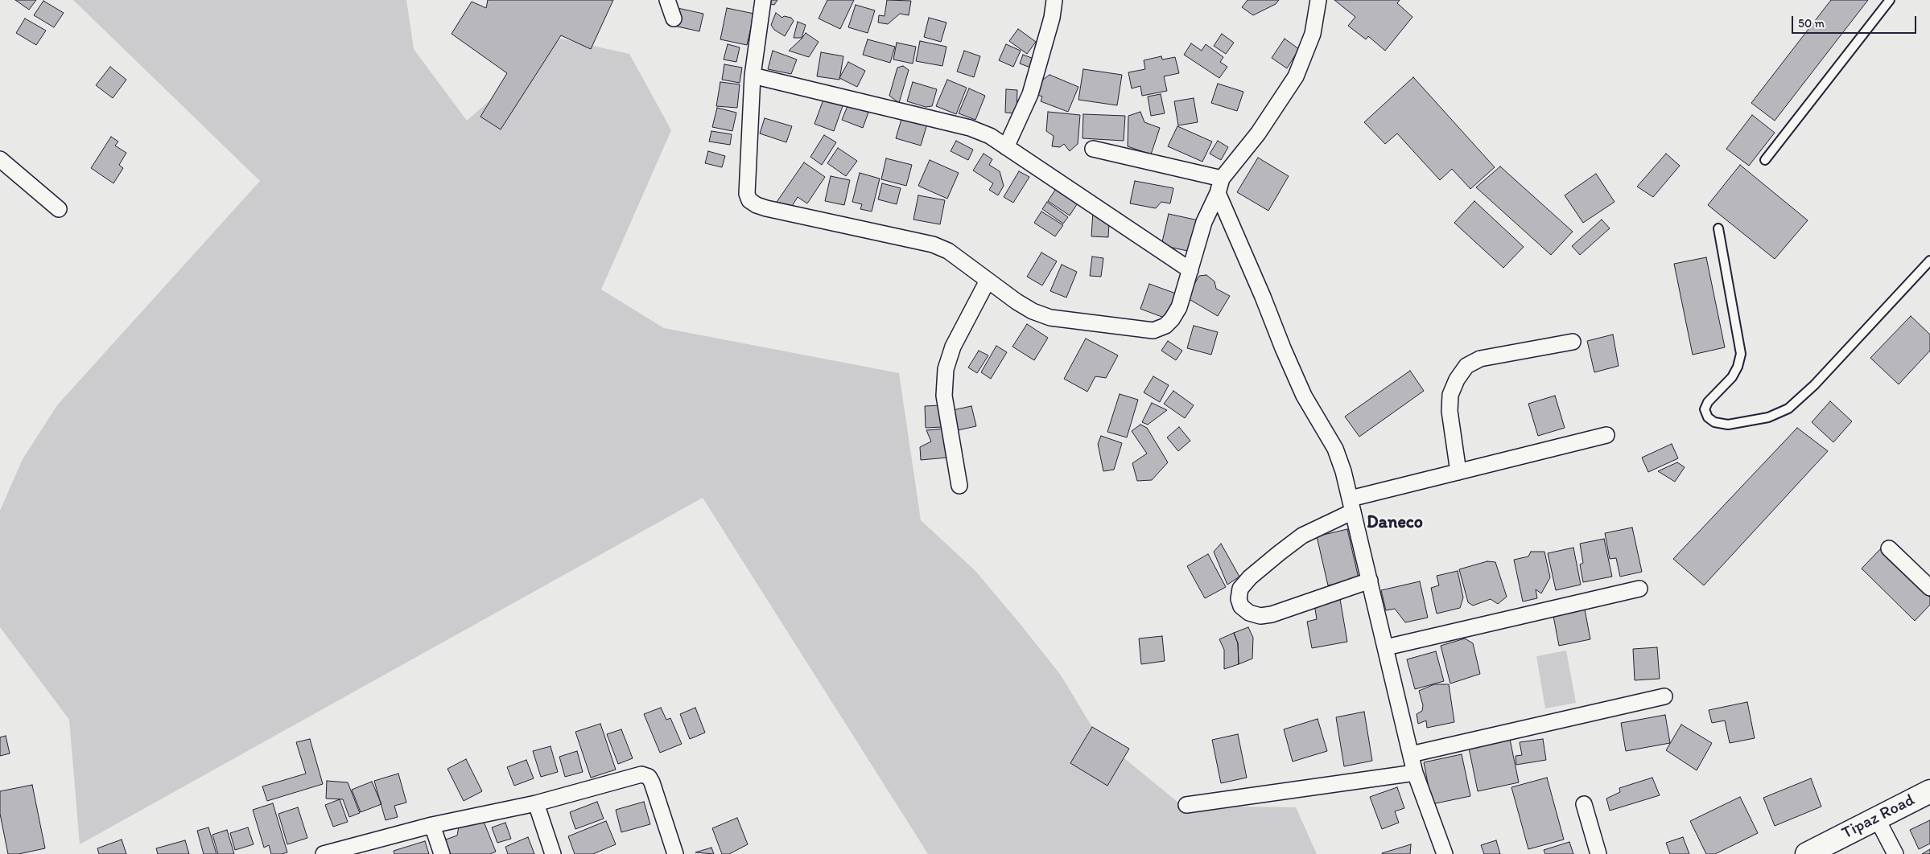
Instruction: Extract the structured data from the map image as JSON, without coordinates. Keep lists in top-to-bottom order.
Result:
{
  "streets": {
    "street": ["Tipaz Road"]
  },
  "districts": ["Daneco"],
  "scale_bar": "50 m"
}
